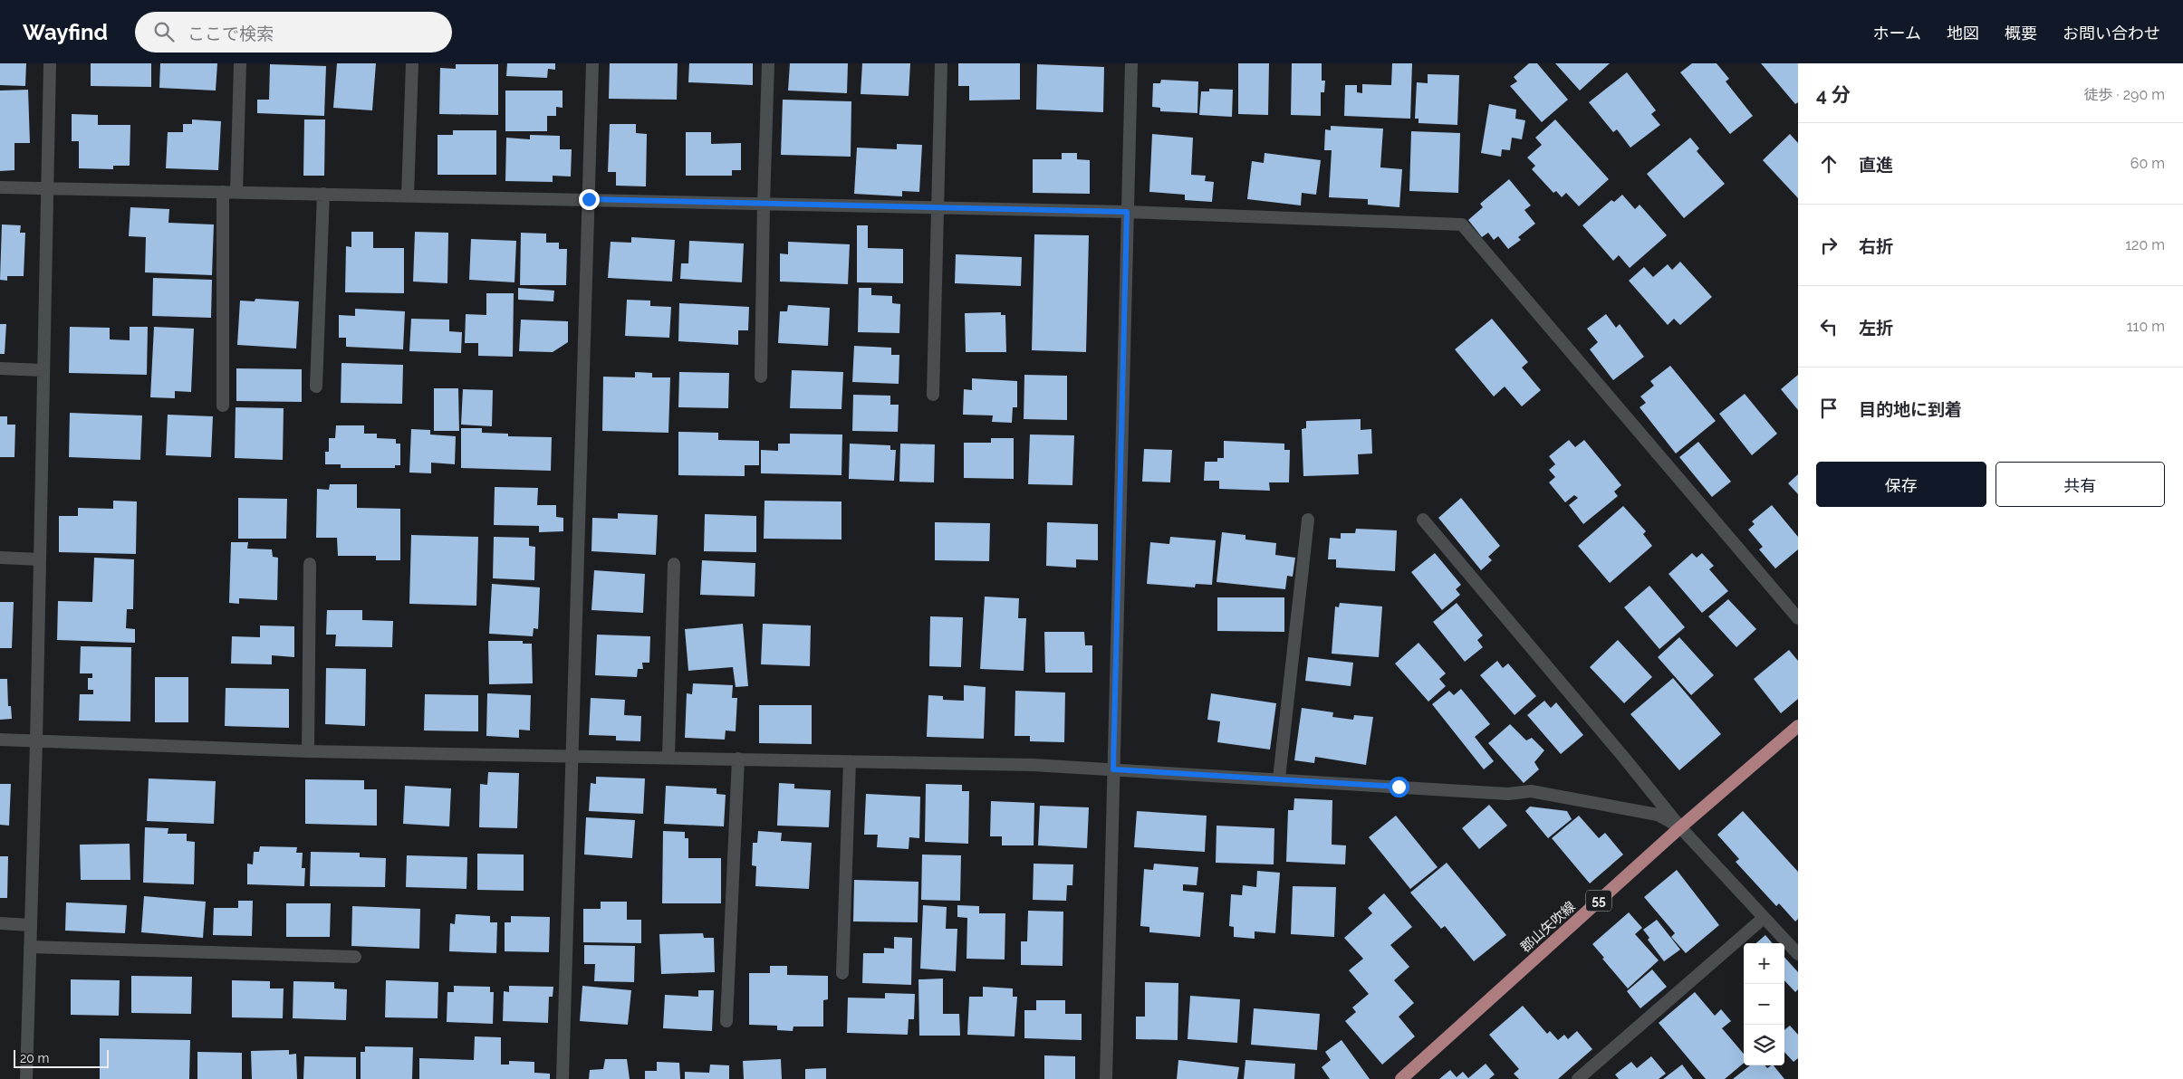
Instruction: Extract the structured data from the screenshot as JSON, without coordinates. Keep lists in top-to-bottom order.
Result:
{
  "streets": {
    "main road": ["55", "郡山矢吹線"]
  },
  "scale_bar": "20 m",
  "page": {
    "header": "Wayfind",
    "search": "ここで検索",
    "nav": [
      "ホーム",
      "地図",
      "概要",
      "お問い合わせ"
    ],
    "heading": ["4 分", "徒歩 · 290 m"],
    "list": [
      ["直進", "60 m"],
      ["右折", "120 m"],
      ["左折", "110 m"],
      "目的地に到着"
    ],
    "buttons": ["保存", "共有"],
    "map_buttons": ["+", "−"],
    "scale": "20 m"
  }
}
